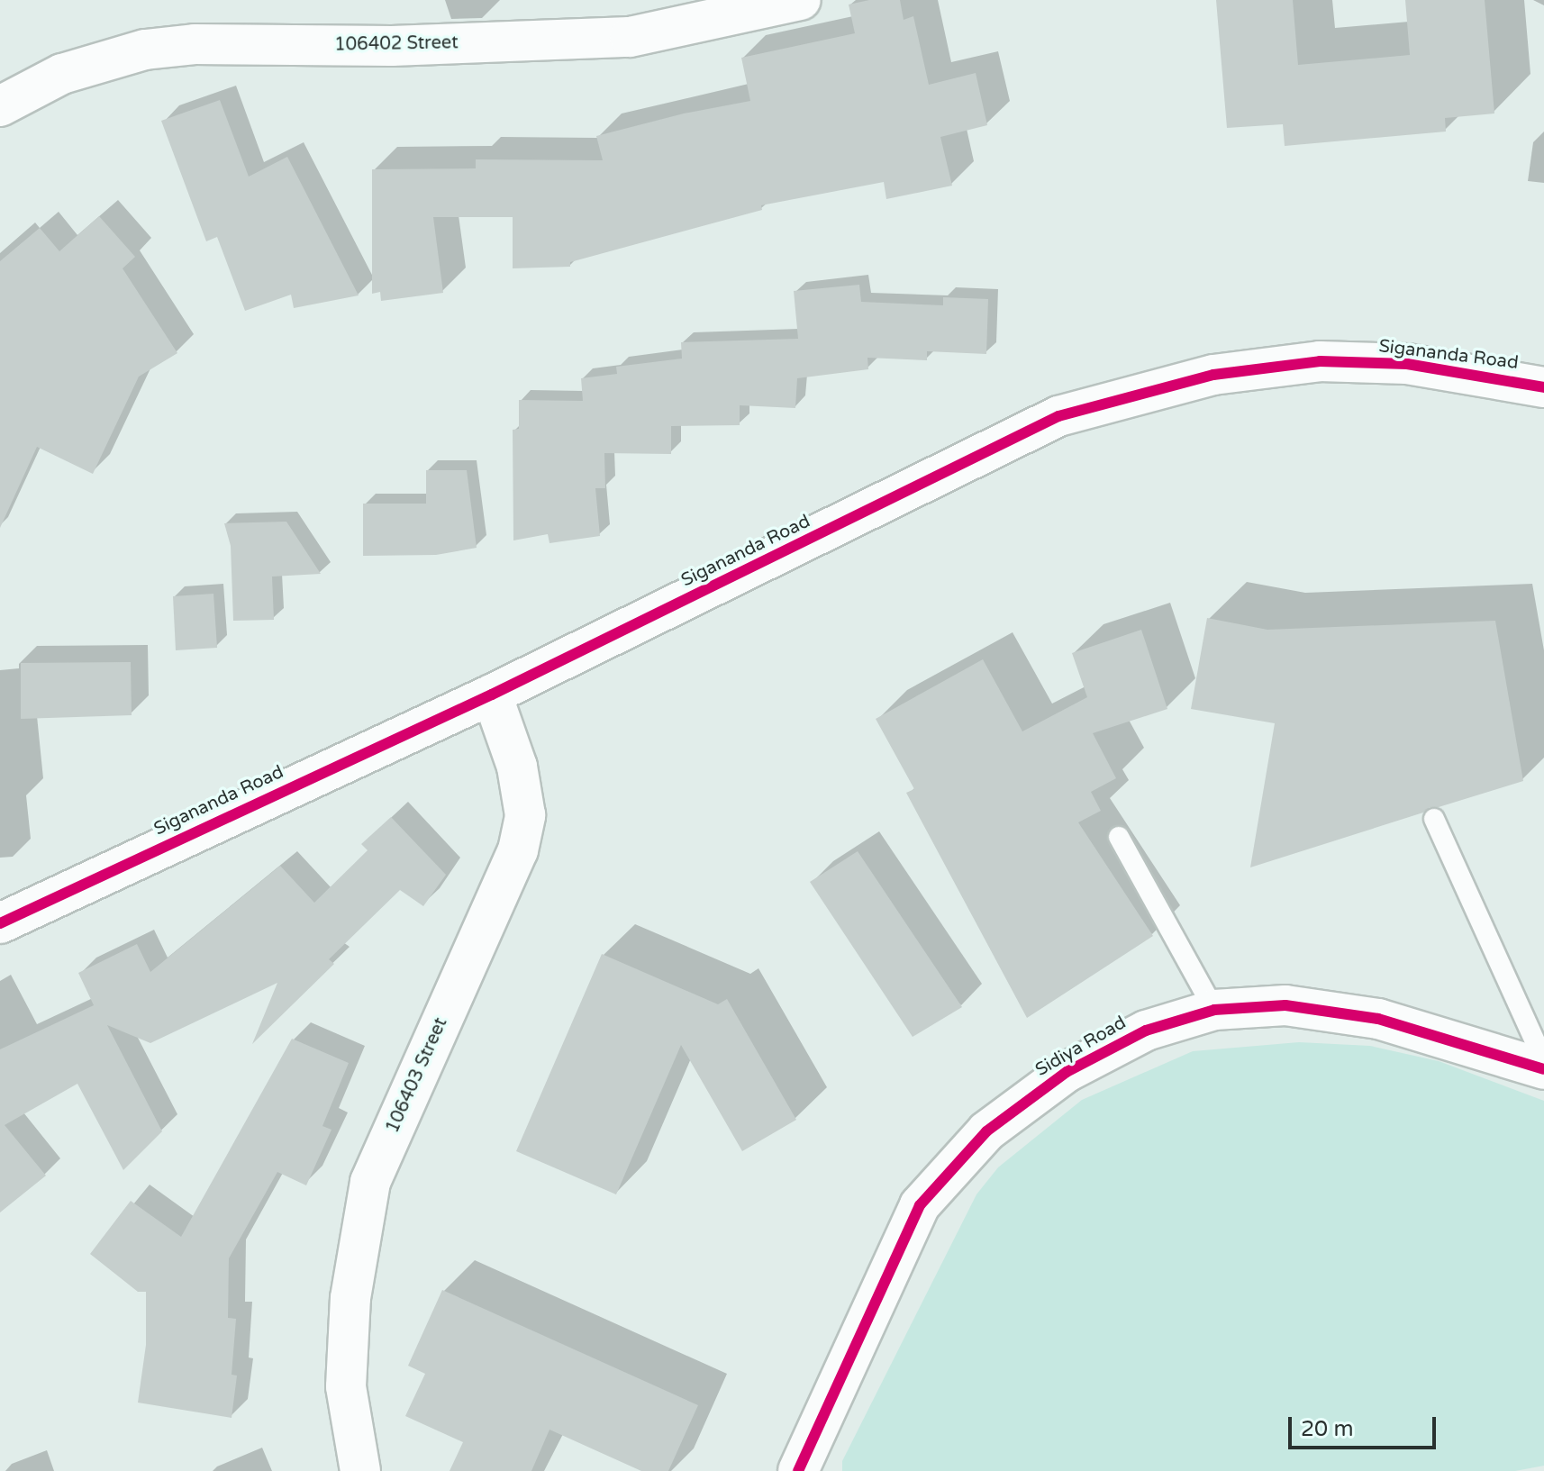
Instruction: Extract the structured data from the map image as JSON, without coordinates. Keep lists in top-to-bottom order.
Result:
{
  "streets": {
    "street": [
      "106402 Street",
      "Sigananda Road",
      "Sidiya Road",
      "106403 Street"
    ]
  },
  "crossings": [
    ["Sigananda Road", "106403 Street"]
  ],
  "scale_bar": "20 m"
}
